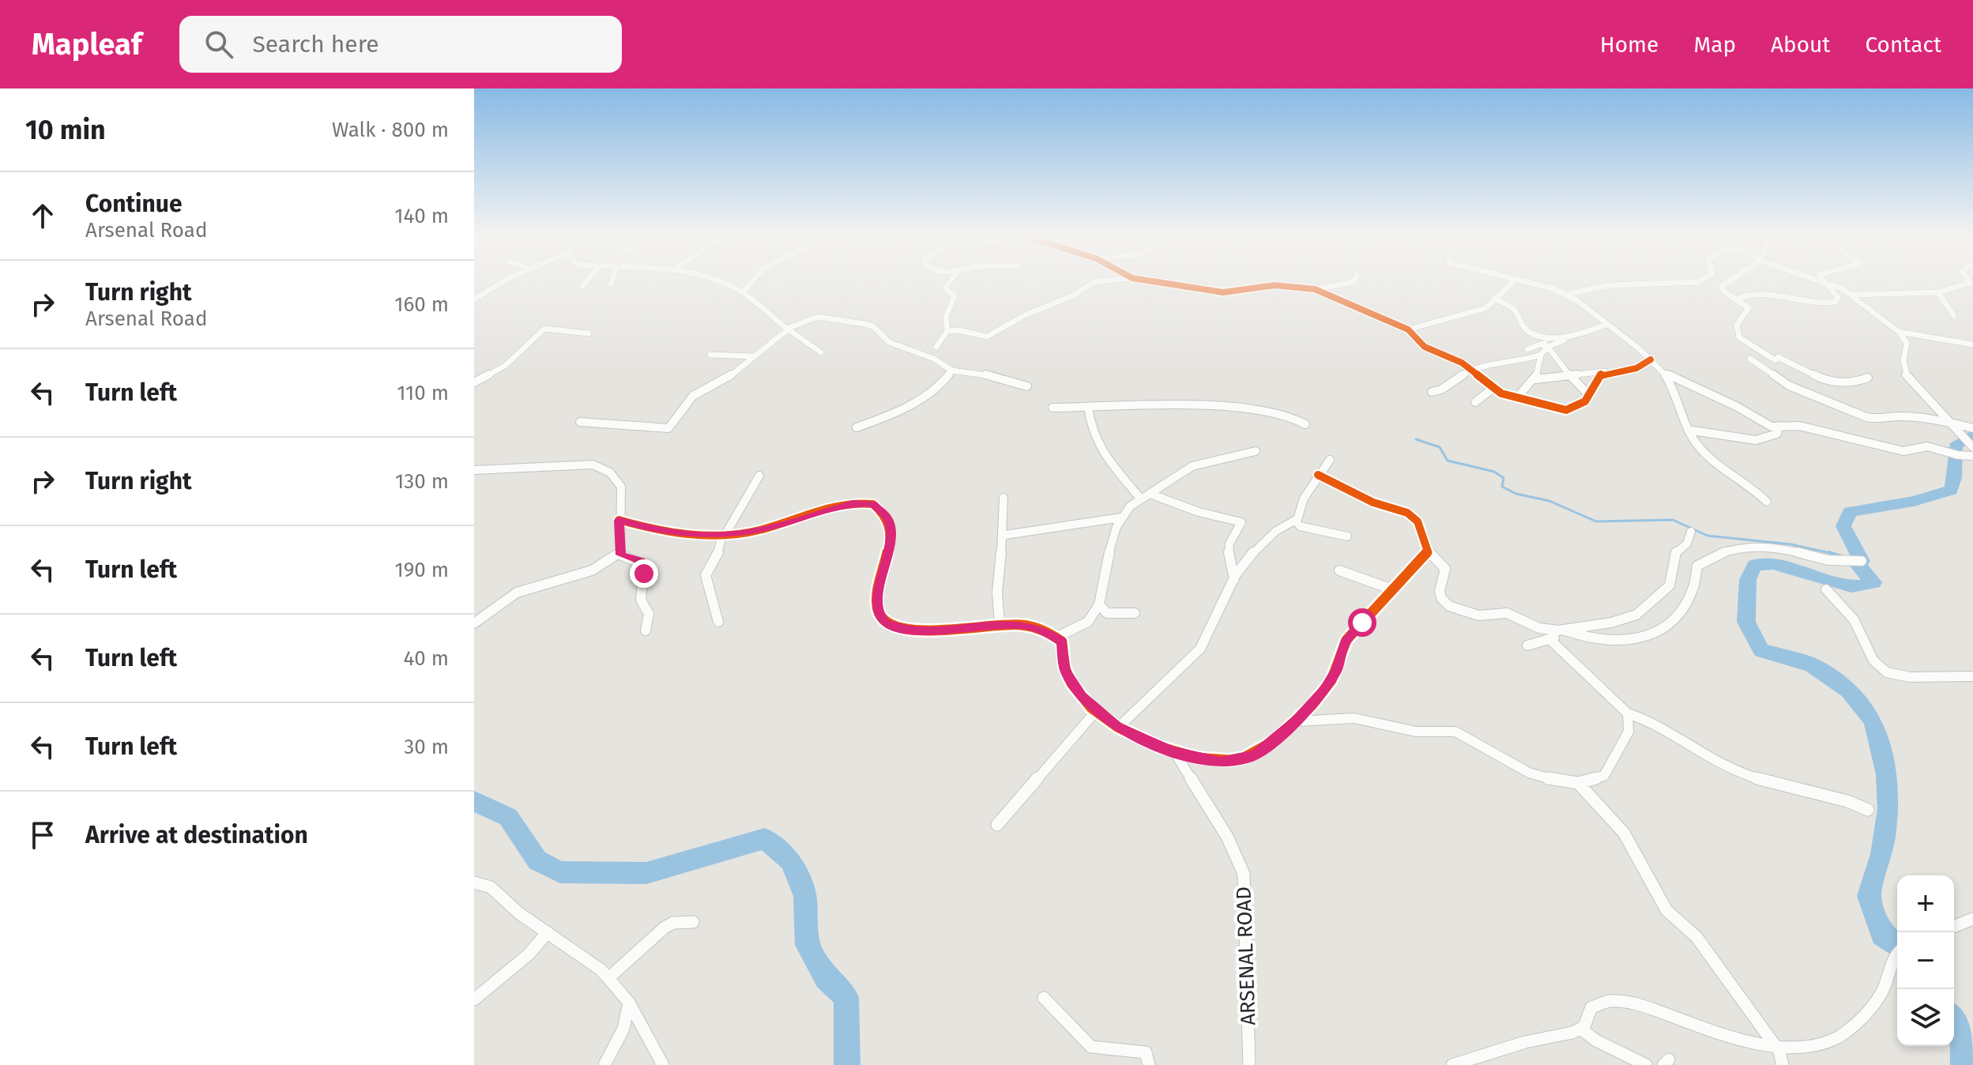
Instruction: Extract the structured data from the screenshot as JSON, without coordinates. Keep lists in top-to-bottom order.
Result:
{
  "streets": {
    "street": ["ARSENAL ROAD"]
  },
  "page": {
    "header": "Mapleaf",
    "search": "Search here",
    "nav": [
      "Home",
      "Map",
      "About",
      "Contact"
    ],
    "heading": ["10 min", "Walk · 800 m"],
    "list": [
      ["Continue", "Arsenal Road", "140 m"],
      ["Turn right", "Arsenal Road", "160 m"],
      ["Turn left", "110 m"],
      ["Turn right", "130 m"],
      ["Turn left", "190 m"],
      ["Turn left", "40 m"],
      ["Turn left", "30 m"],
      "Arrive at destination"
    ],
    "map_buttons": ["+", "−"]
  }
}
